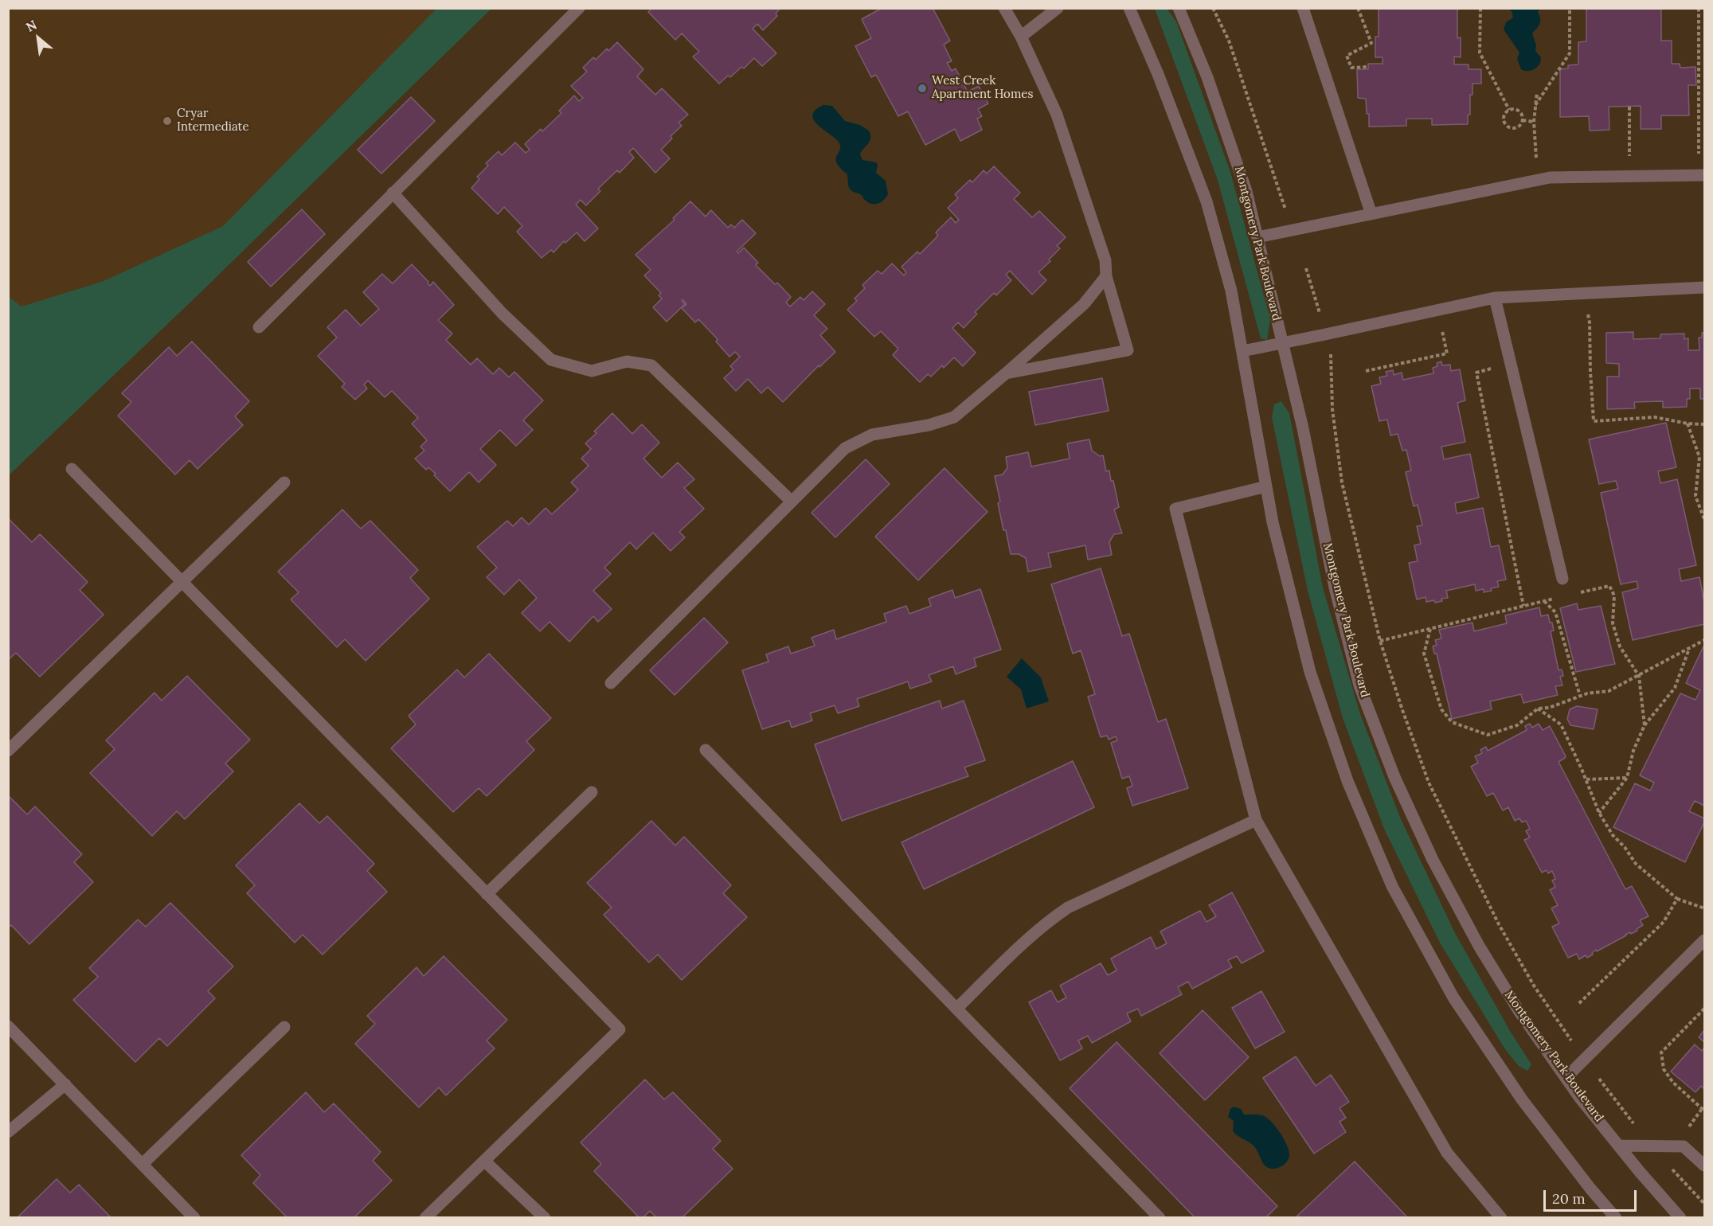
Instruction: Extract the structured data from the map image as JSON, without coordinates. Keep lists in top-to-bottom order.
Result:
{
  "streets": {
    "street": ["Montgomery Park Boulevard"]
  },
  "places": ["West Creek Apartment Homes", "Cryar Intermediate"],
  "scale_bar": "20 m",
  "north": "top left"
}
